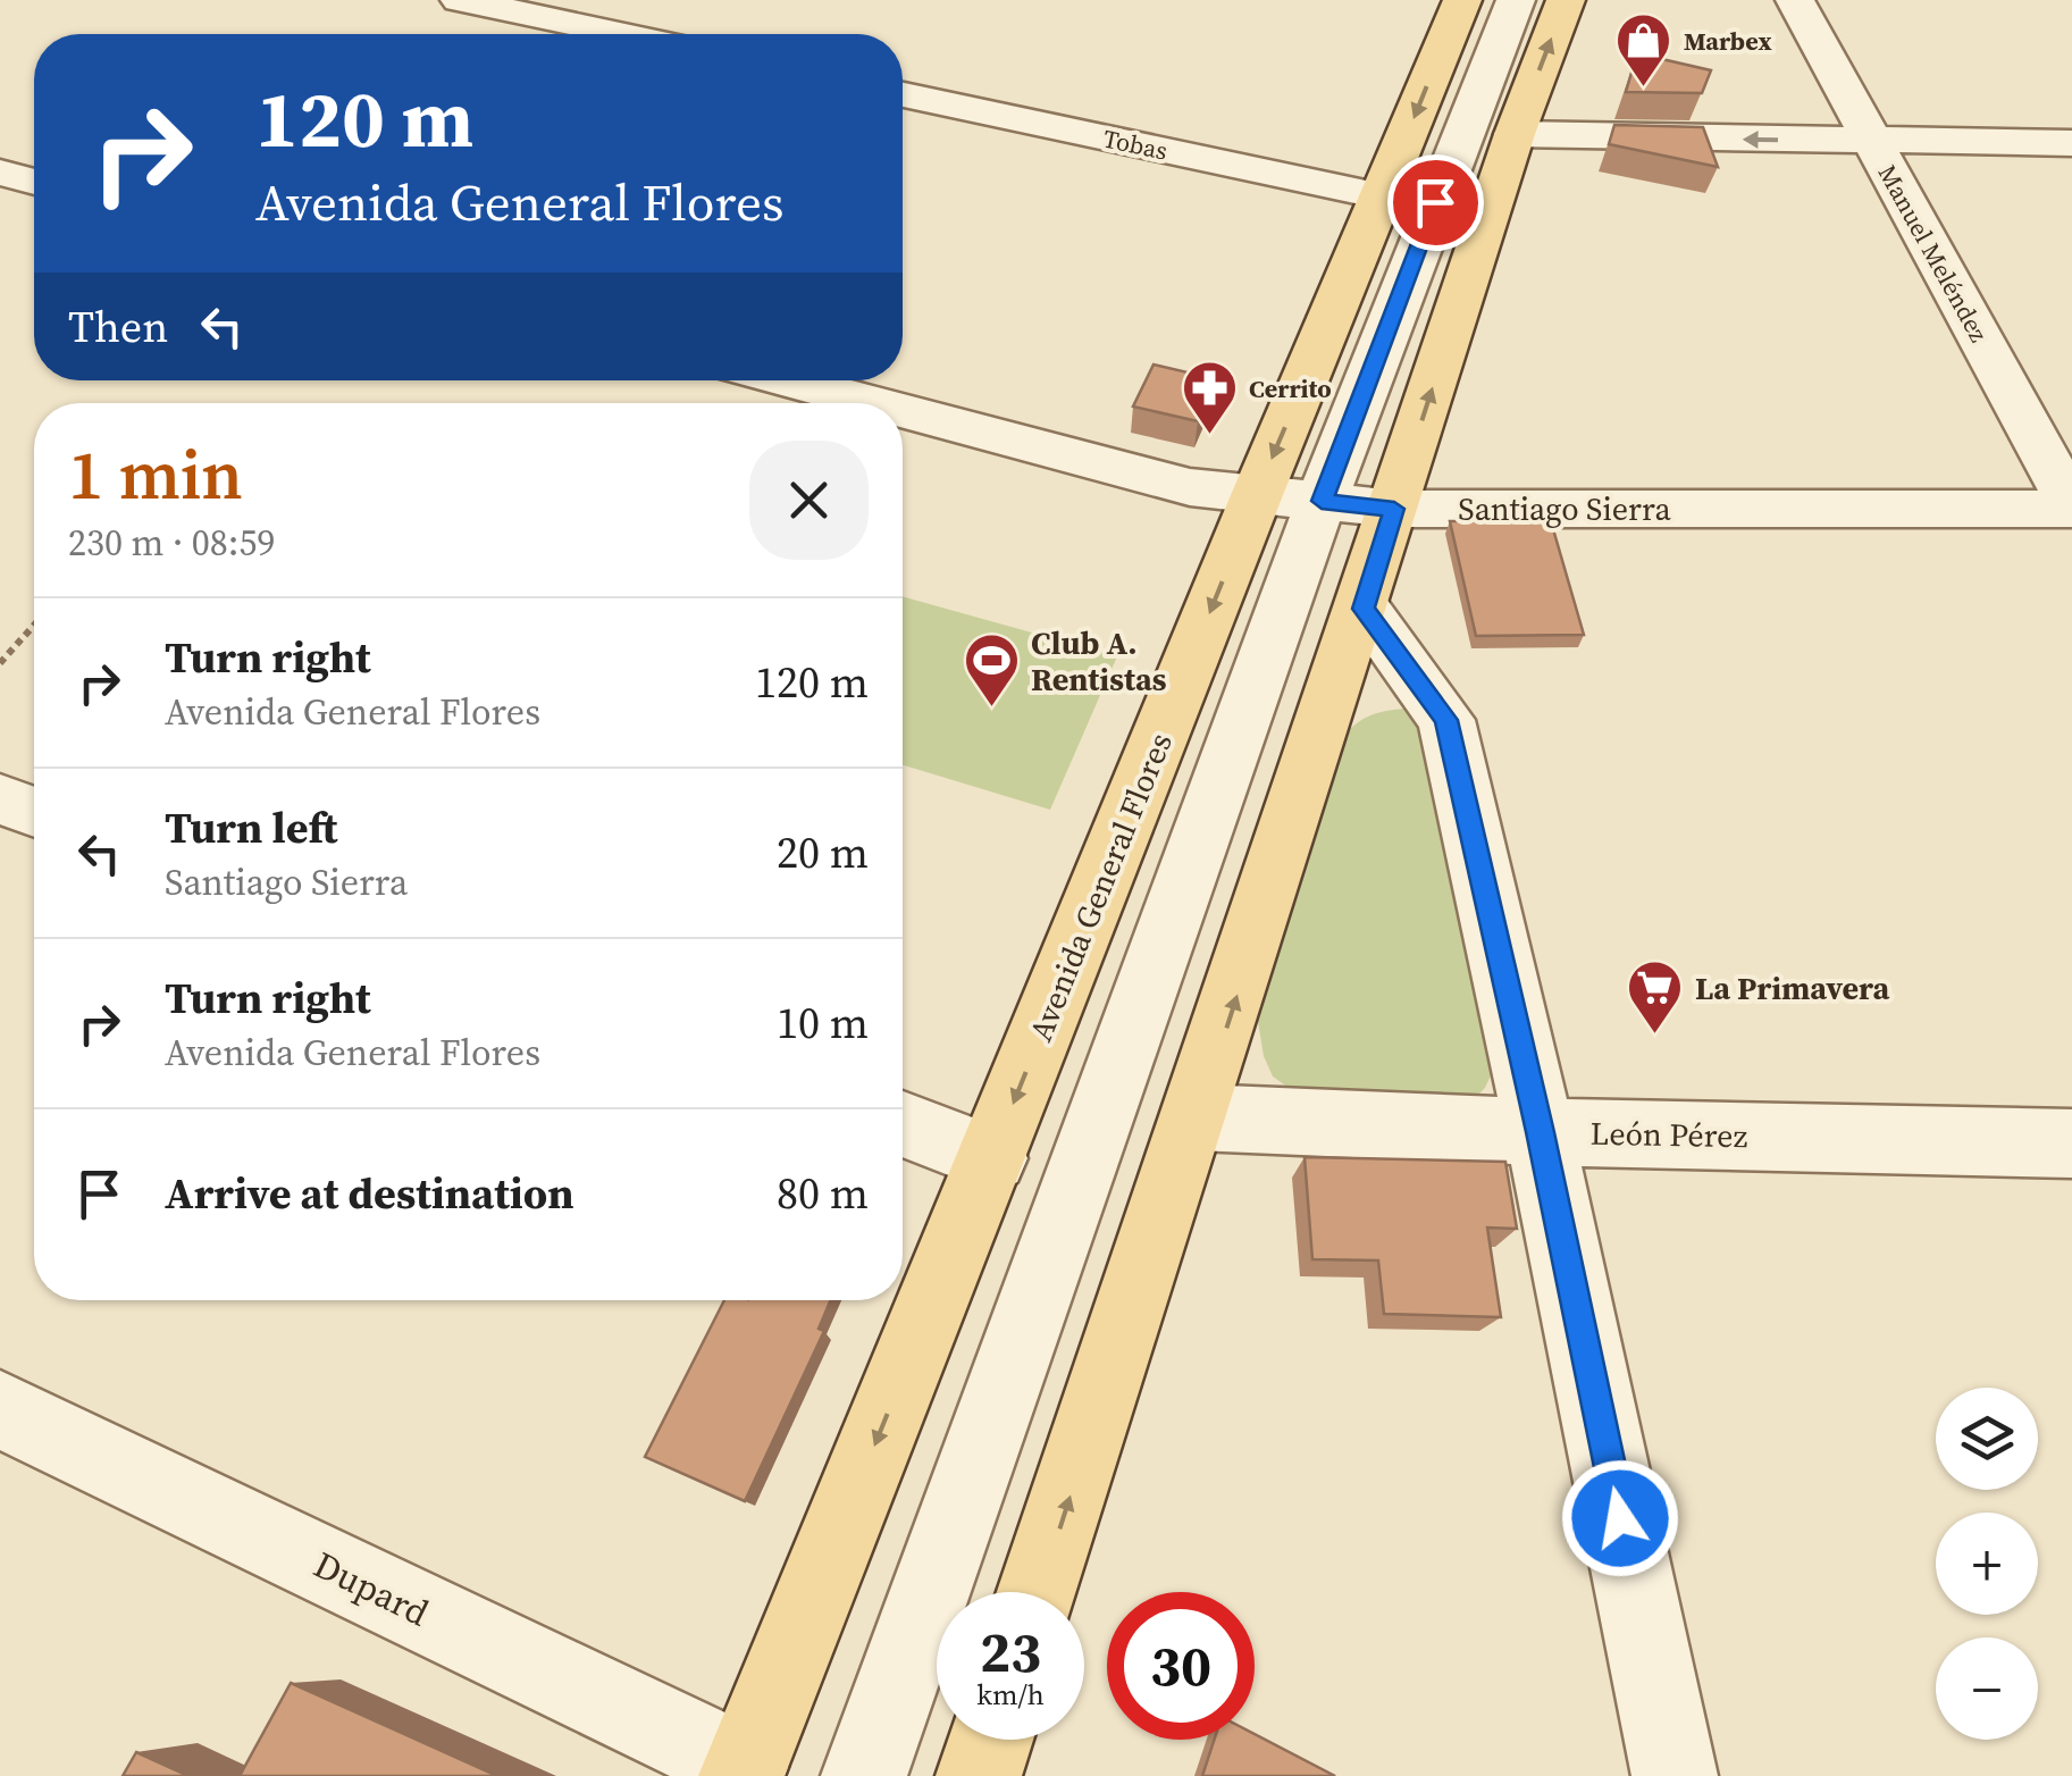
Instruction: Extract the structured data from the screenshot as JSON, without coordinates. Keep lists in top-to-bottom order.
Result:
{
  "streets": {
    "main road": ["Avenida General Flores"],
    "street": [
      "Tobas",
      "Manuel Meléndez",
      "Santiago Sierra",
      "León Pérez",
      "Dupard"
    ]
  },
  "crossings": [
    ["Tobas", "Avenida General Flores"],
    ["Manuel Meléndez", "Santiago Sierra"],
    ["Santiago Sierra", "Avenida General Flores"],
    ["Avenida General Flores", "Dupard"]
  ],
  "places": {
    "shop": ["Marbex"],
    "pharmacy": ["Cerrito"],
    "sports": ["Club A. Rentistas"],
    "supermarket": ["La Primavera"]
  },
  "page": {
    "turn": ["120 m", "Avenida General Flores"],
    "then": "Then",
    "heading": ["1 min", "230 m · 08:59"],
    "list": [
      {
        "name": "Turn right",
        "note": "Avenida General Flores",
        "value": "120 m"
      },
      {
        "name": "Turn left",
        "note": "Santiago Sierra",
        "value": "20 m"
      },
      {
        "name": "Turn right",
        "note": "Avenida General Flores",
        "value": "10 m"
      },
      {
        "name": "Arrive at destination",
        "value": "80 m"
      }
    ],
    "map_buttons": ["+", "−"],
    "speed": "23 km/h",
    "limit": "30"
  }
}
